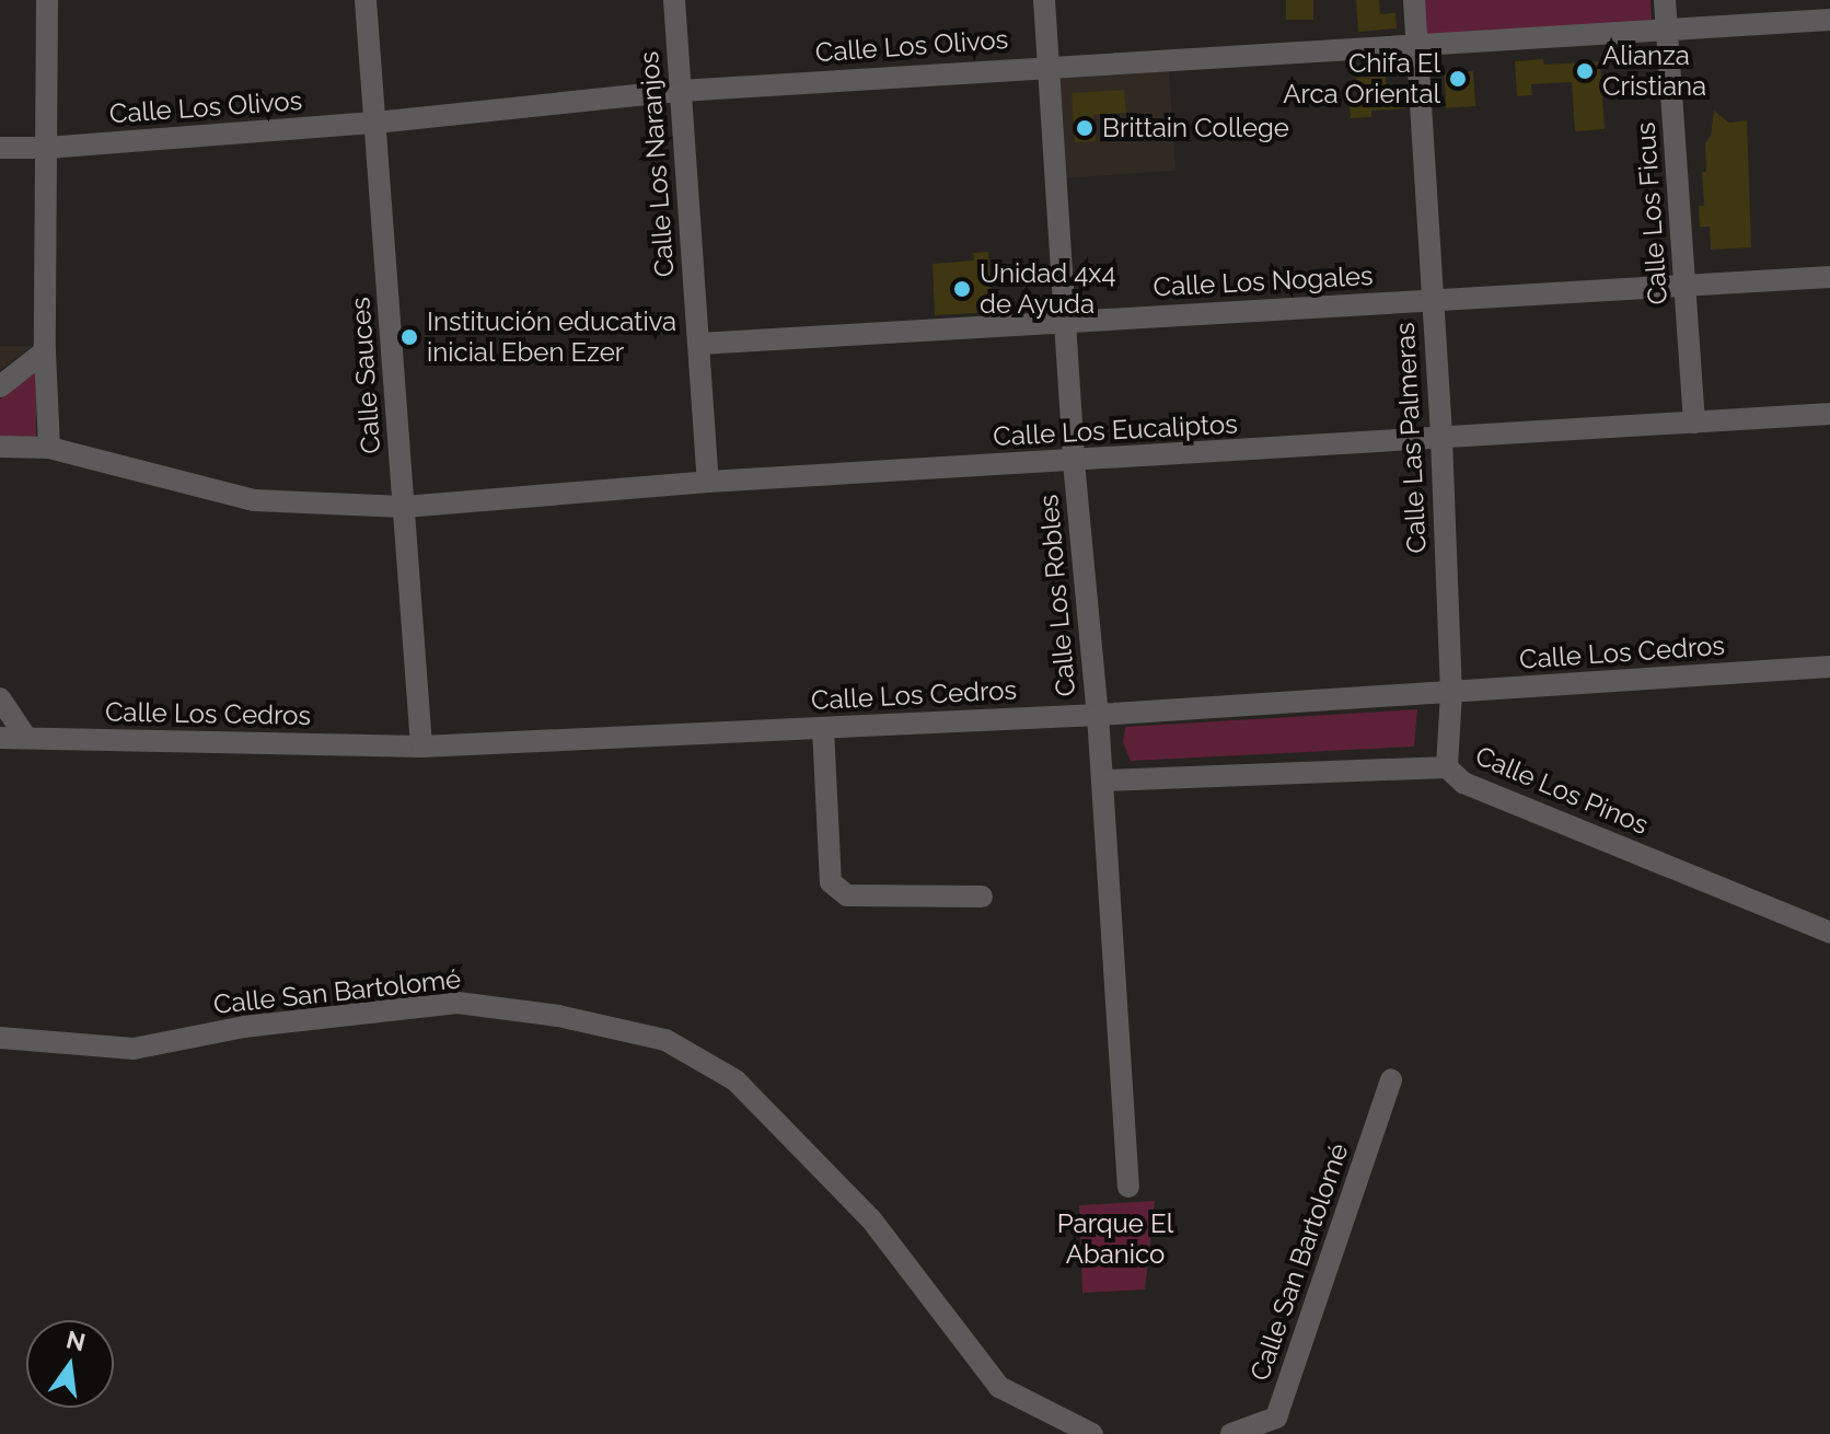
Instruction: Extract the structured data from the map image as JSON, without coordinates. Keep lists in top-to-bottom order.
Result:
{
  "streets": {
    "street": [
      "Calle Los Olivos",
      "Calle Los Naranjos",
      "Calle Los Ficus",
      "Calle Los Nogales",
      "Calle Sauces",
      "Calle Los Eucaliptos",
      "Calle Las Palmeras",
      "Calle Los Robles",
      "Calle Los Cedros",
      "Calle Los Pinos",
      "Calle San Bartolomé"
    ]
  },
  "crossings": [
    ["Calle Los Olivos", "Calle Los Naranjos"],
    ["Calle Los Olivos", "Calle Los Ficus"],
    ["Calle Los Olivos", "Calle Sauces"],
    ["Calle Los Olivos", "Calle Las Palmeras"],
    ["Calle Los Olivos", "Calle Los Robles"],
    ["Calle Los Naranjos", "Calle Los Nogales"],
    ["Calle Los Naranjos", "Calle Los Eucaliptos"],
    ["Calle Los Ficus", "Calle Los Nogales"],
    ["Calle Los Ficus", "Calle Los Eucaliptos"],
    ["Calle Los Nogales", "Calle Las Palmeras"],
    ["Calle Los Nogales", "Calle Los Robles"],
    ["Calle Sauces", "Calle Los Eucaliptos"],
    ["Calle Sauces", "Calle Los Cedros"],
    ["Calle Los Eucaliptos", "Calle Las Palmeras"],
    ["Calle Los Eucaliptos", "Calle Los Robles"],
    ["Calle Las Palmeras", "Calle Los Cedros"],
    ["Calle Las Palmeras", "Calle Los Pinos"],
    ["Calle Los Robles", "Calle Los Cedros"],
    ["Calle Los Robles", "Calle Los Pinos"]
  ],
  "parks": ["Parque El Abanico"],
  "places": [
    "Alianza Cristiana",
    "Chifa El Arca Oriental",
    "Brittain College",
    "Unidad 4x4 de Ayuda",
    "Institución educativa inicial Eben Ezer"
  ],
  "north": "top"
}
